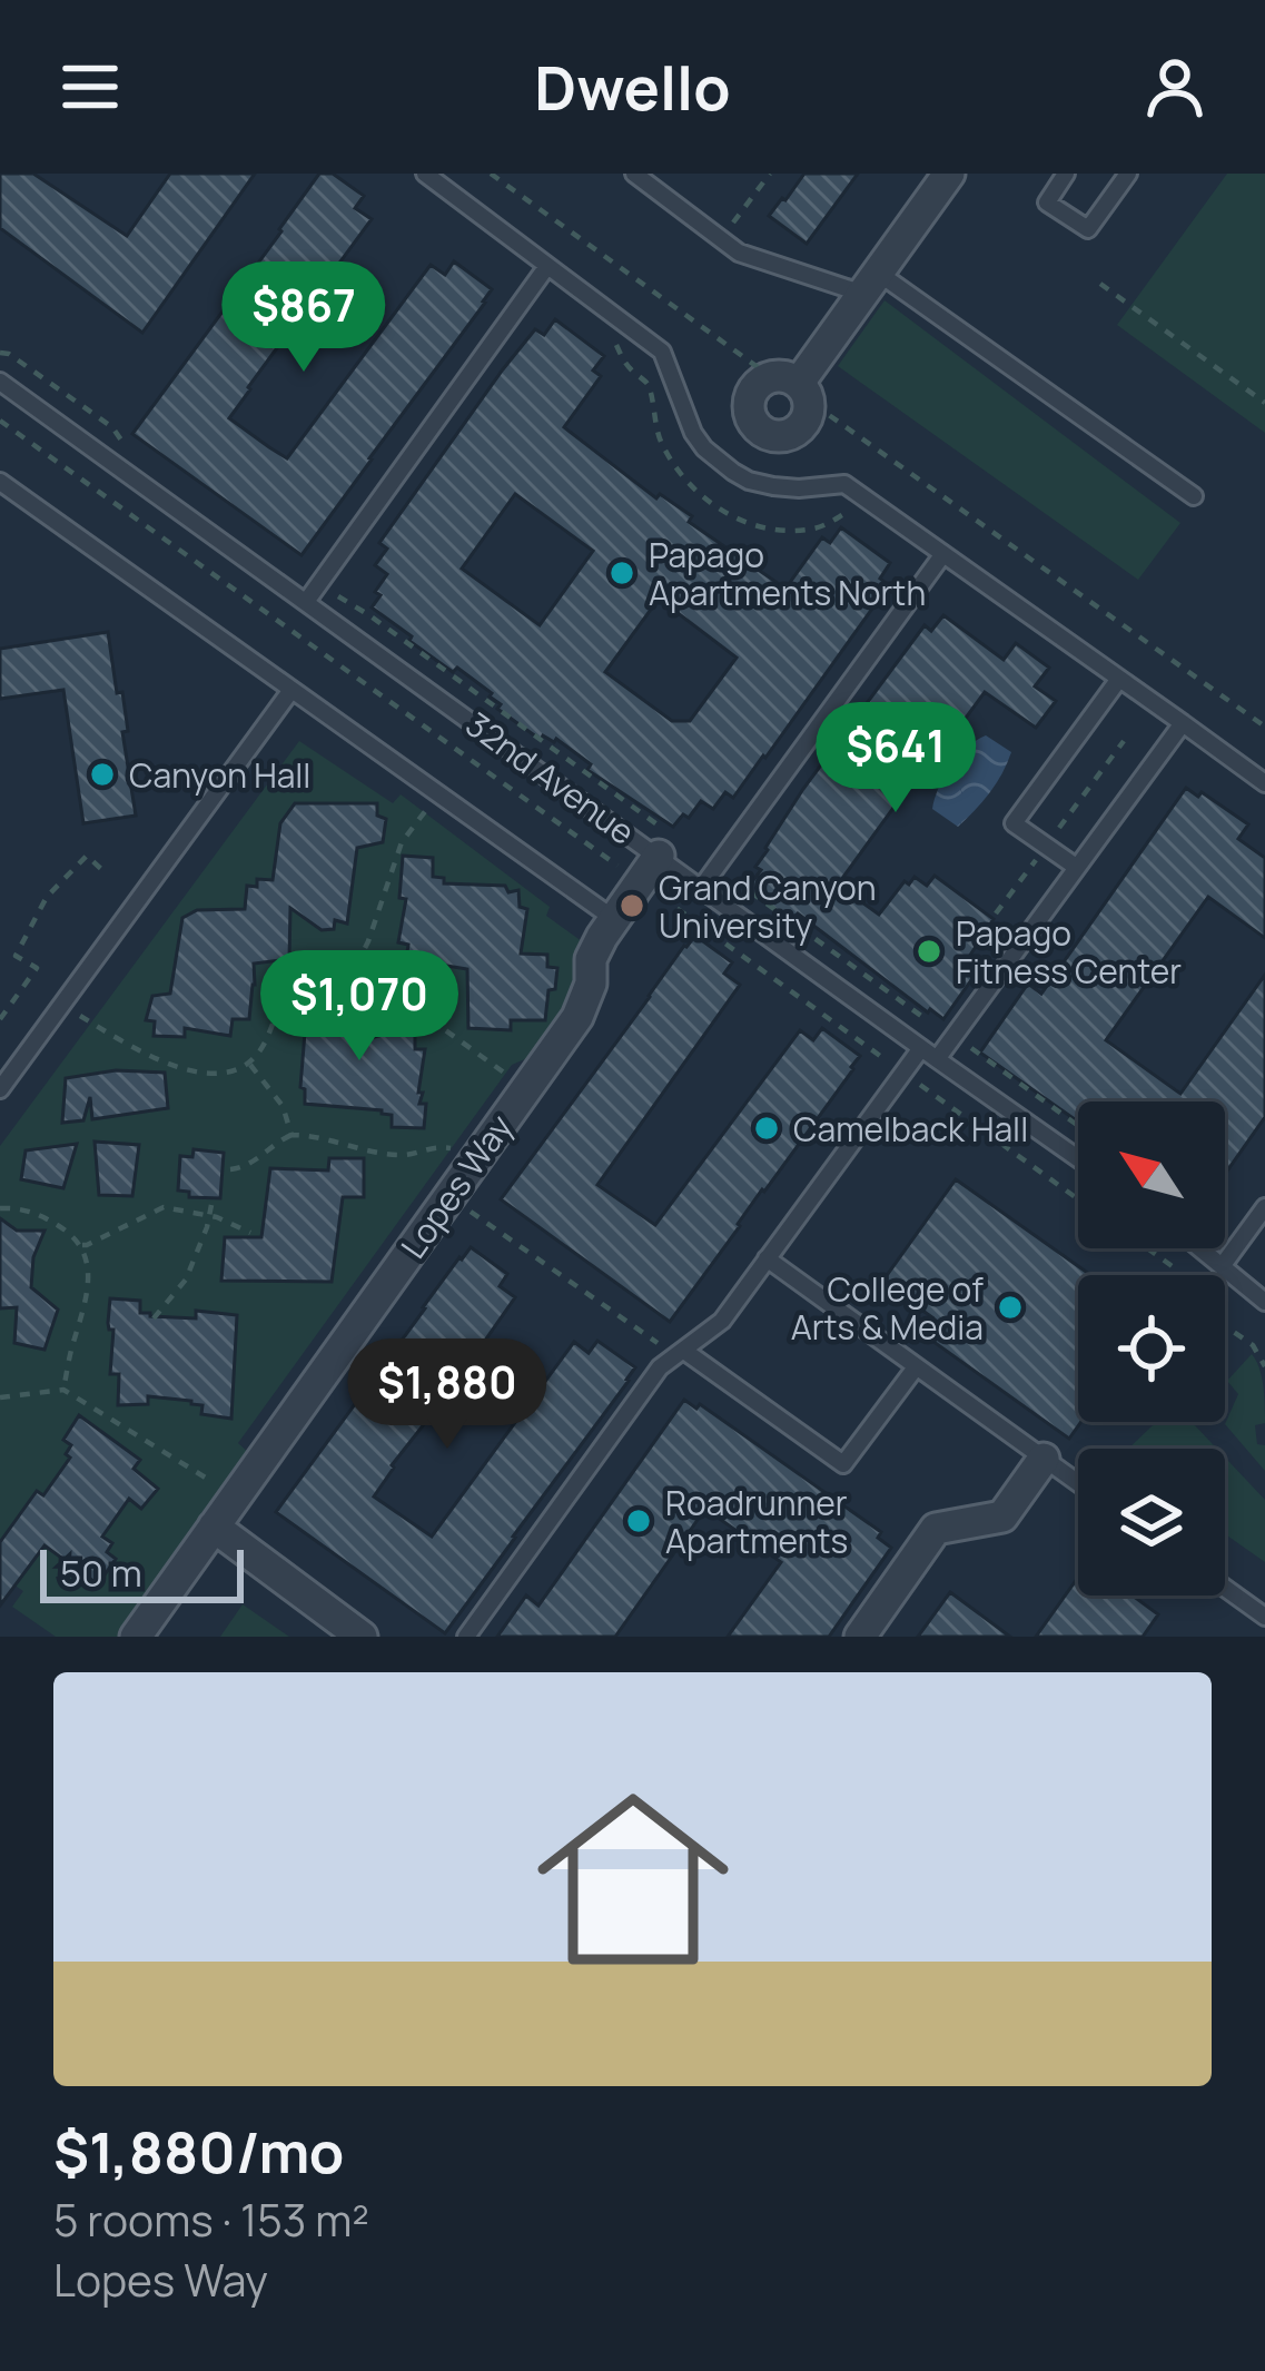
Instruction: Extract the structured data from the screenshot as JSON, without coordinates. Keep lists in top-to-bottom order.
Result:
{
  "streets": {
    "street": ["Lopes Way"],
    "lane": ["32nd Avenue"]
  },
  "crossings": [
    ["32nd Avenue", "Lopes Way"]
  ],
  "places": [
    "Papago Apartments North",
    "Canyon Hall",
    "Grand Canyon University",
    "Papago Fitness Center",
    "Camelback Hall",
    "College of Arts & Media",
    "Roadrunner Apartments"
  ],
  "scale_bar": "50 m",
  "north": "top left",
  "page": {
    "header": "Dwello",
    "price": [
      "$867",
      "$641",
      "$1,070",
      "$1,880"
    ],
    "scale": "50 m",
    "list": [
      {
        "name": "$1,880/mo",
        "note": "5 rooms · 153 m² · Lopes Way"
      }
    ]
  }
}
